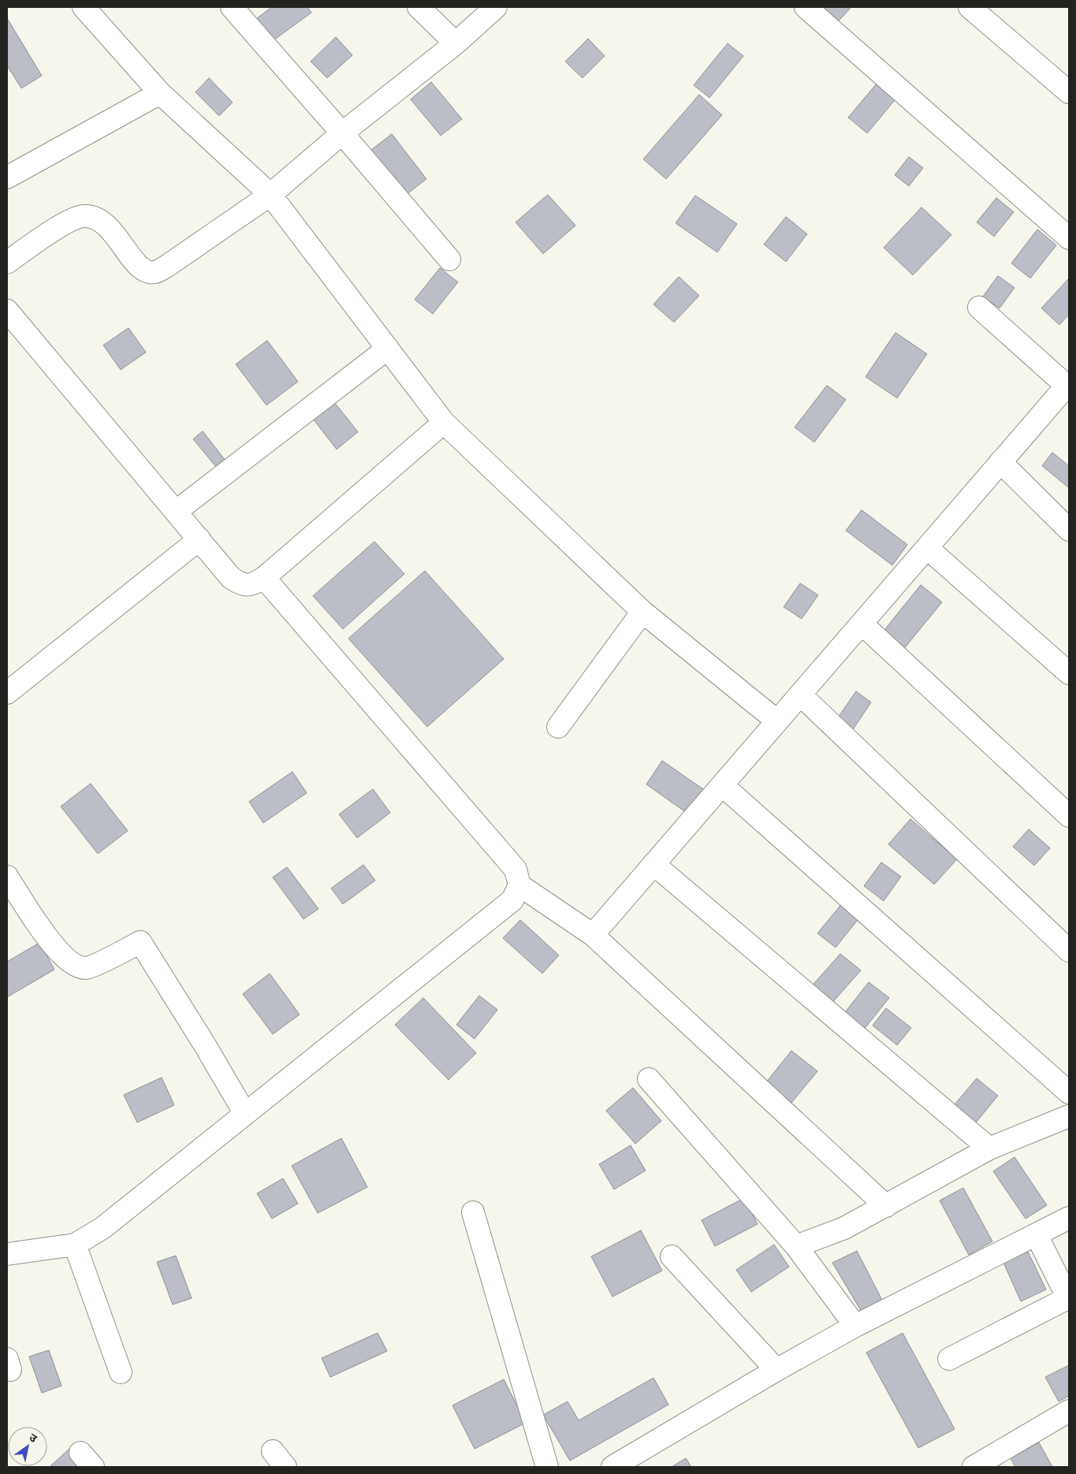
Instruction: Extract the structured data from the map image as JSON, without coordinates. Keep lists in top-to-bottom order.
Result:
{
  "north": "top right"
}
